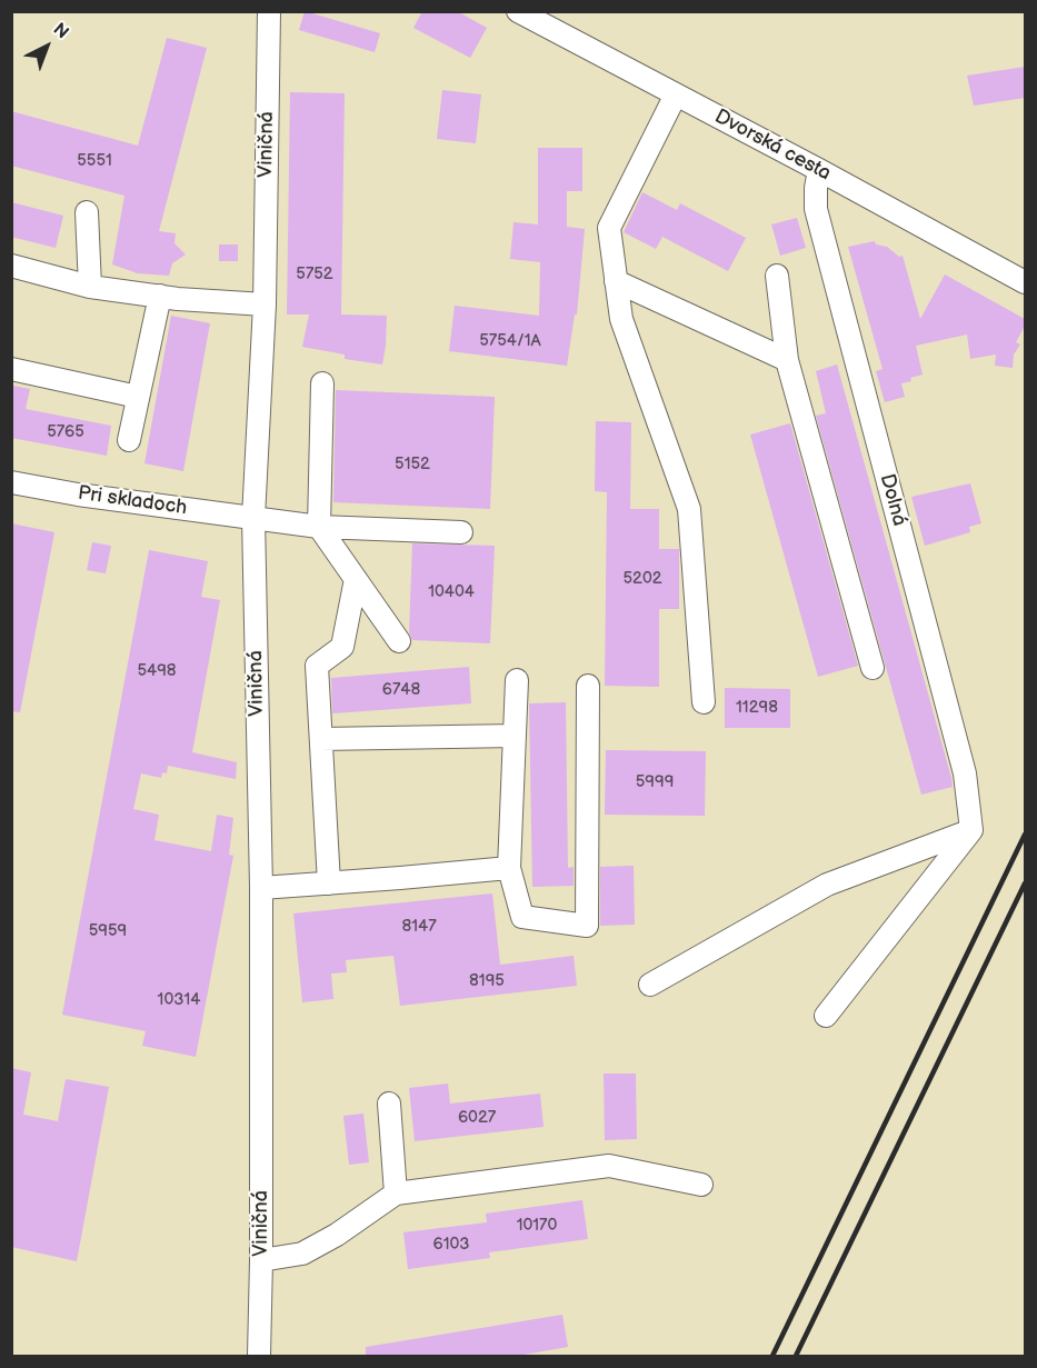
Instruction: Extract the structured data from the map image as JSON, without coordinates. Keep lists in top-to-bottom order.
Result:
{
  "streets": {
    "street": [
      "Viničná",
      "Dvorská cesta",
      "Dolná",
      "Pri skladoch"
    ]
  },
  "crossings": [
    ["Viničná", "Pri skladoch"],
    ["Dvorská cesta", "Dolná"]
  ],
  "house_numbers": [
    "5551",
    "5752",
    "5754/1A",
    "5765",
    "5152",
    "5202",
    "10404",
    "5498",
    "6748",
    "11298",
    "5999",
    "8147",
    "5959",
    "8195",
    "10314",
    "6027",
    "10170",
    "6103"
  ],
  "north": "top right"
}
